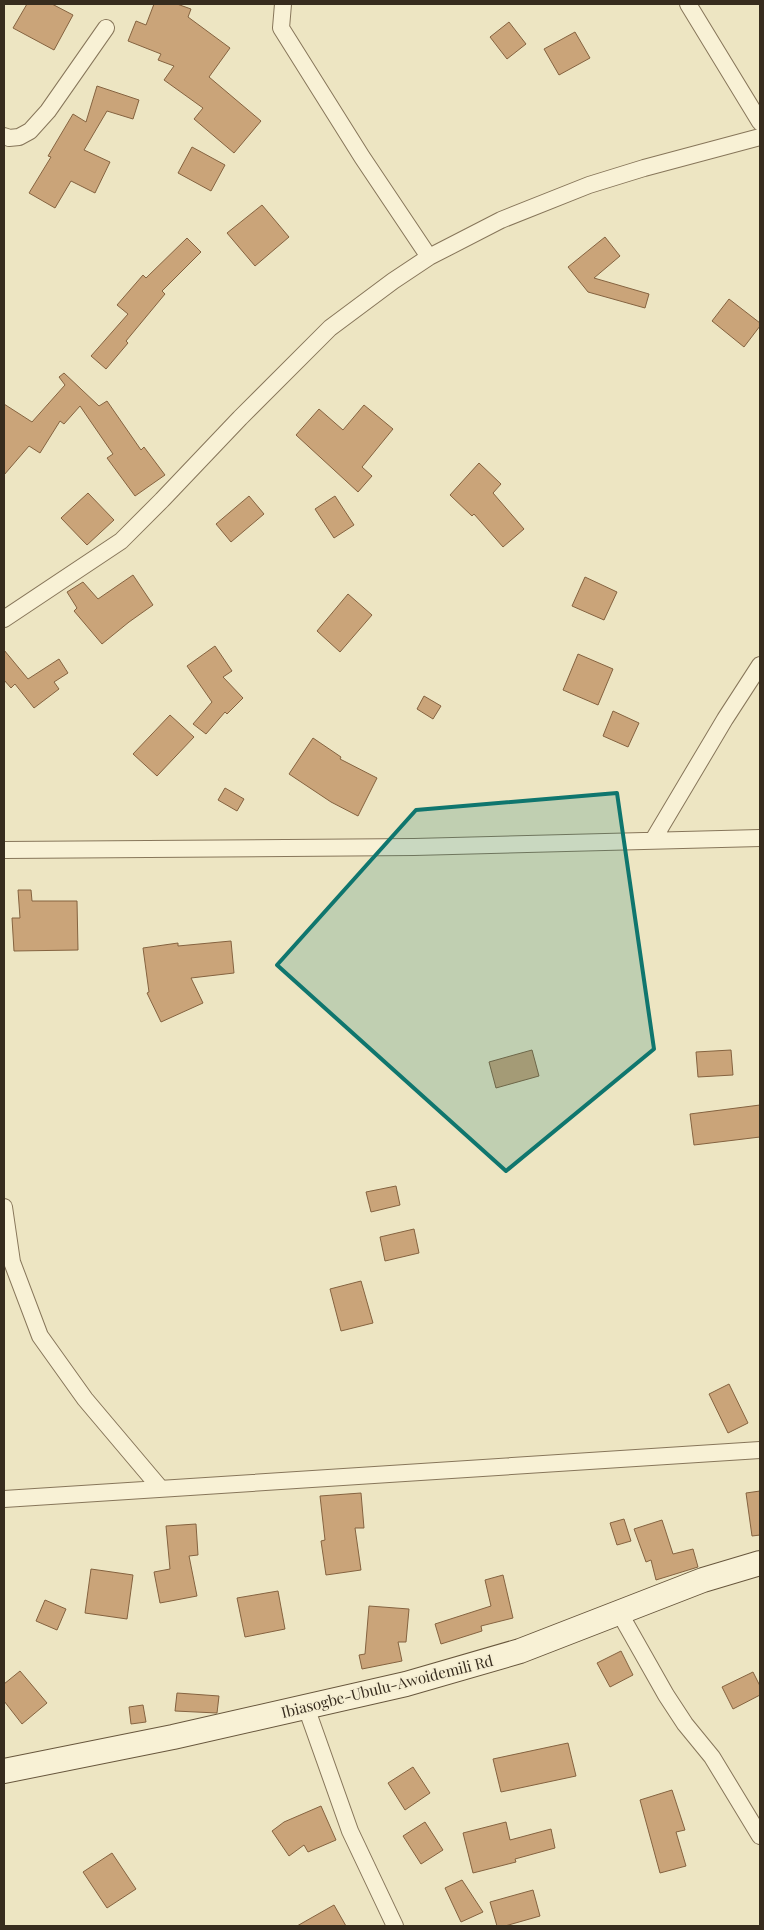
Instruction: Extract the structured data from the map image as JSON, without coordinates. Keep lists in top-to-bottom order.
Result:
{
  "streets": {
    "street": ["Ibiasogbe-Ubulu-Awoidemili Rd"]
  }
}
